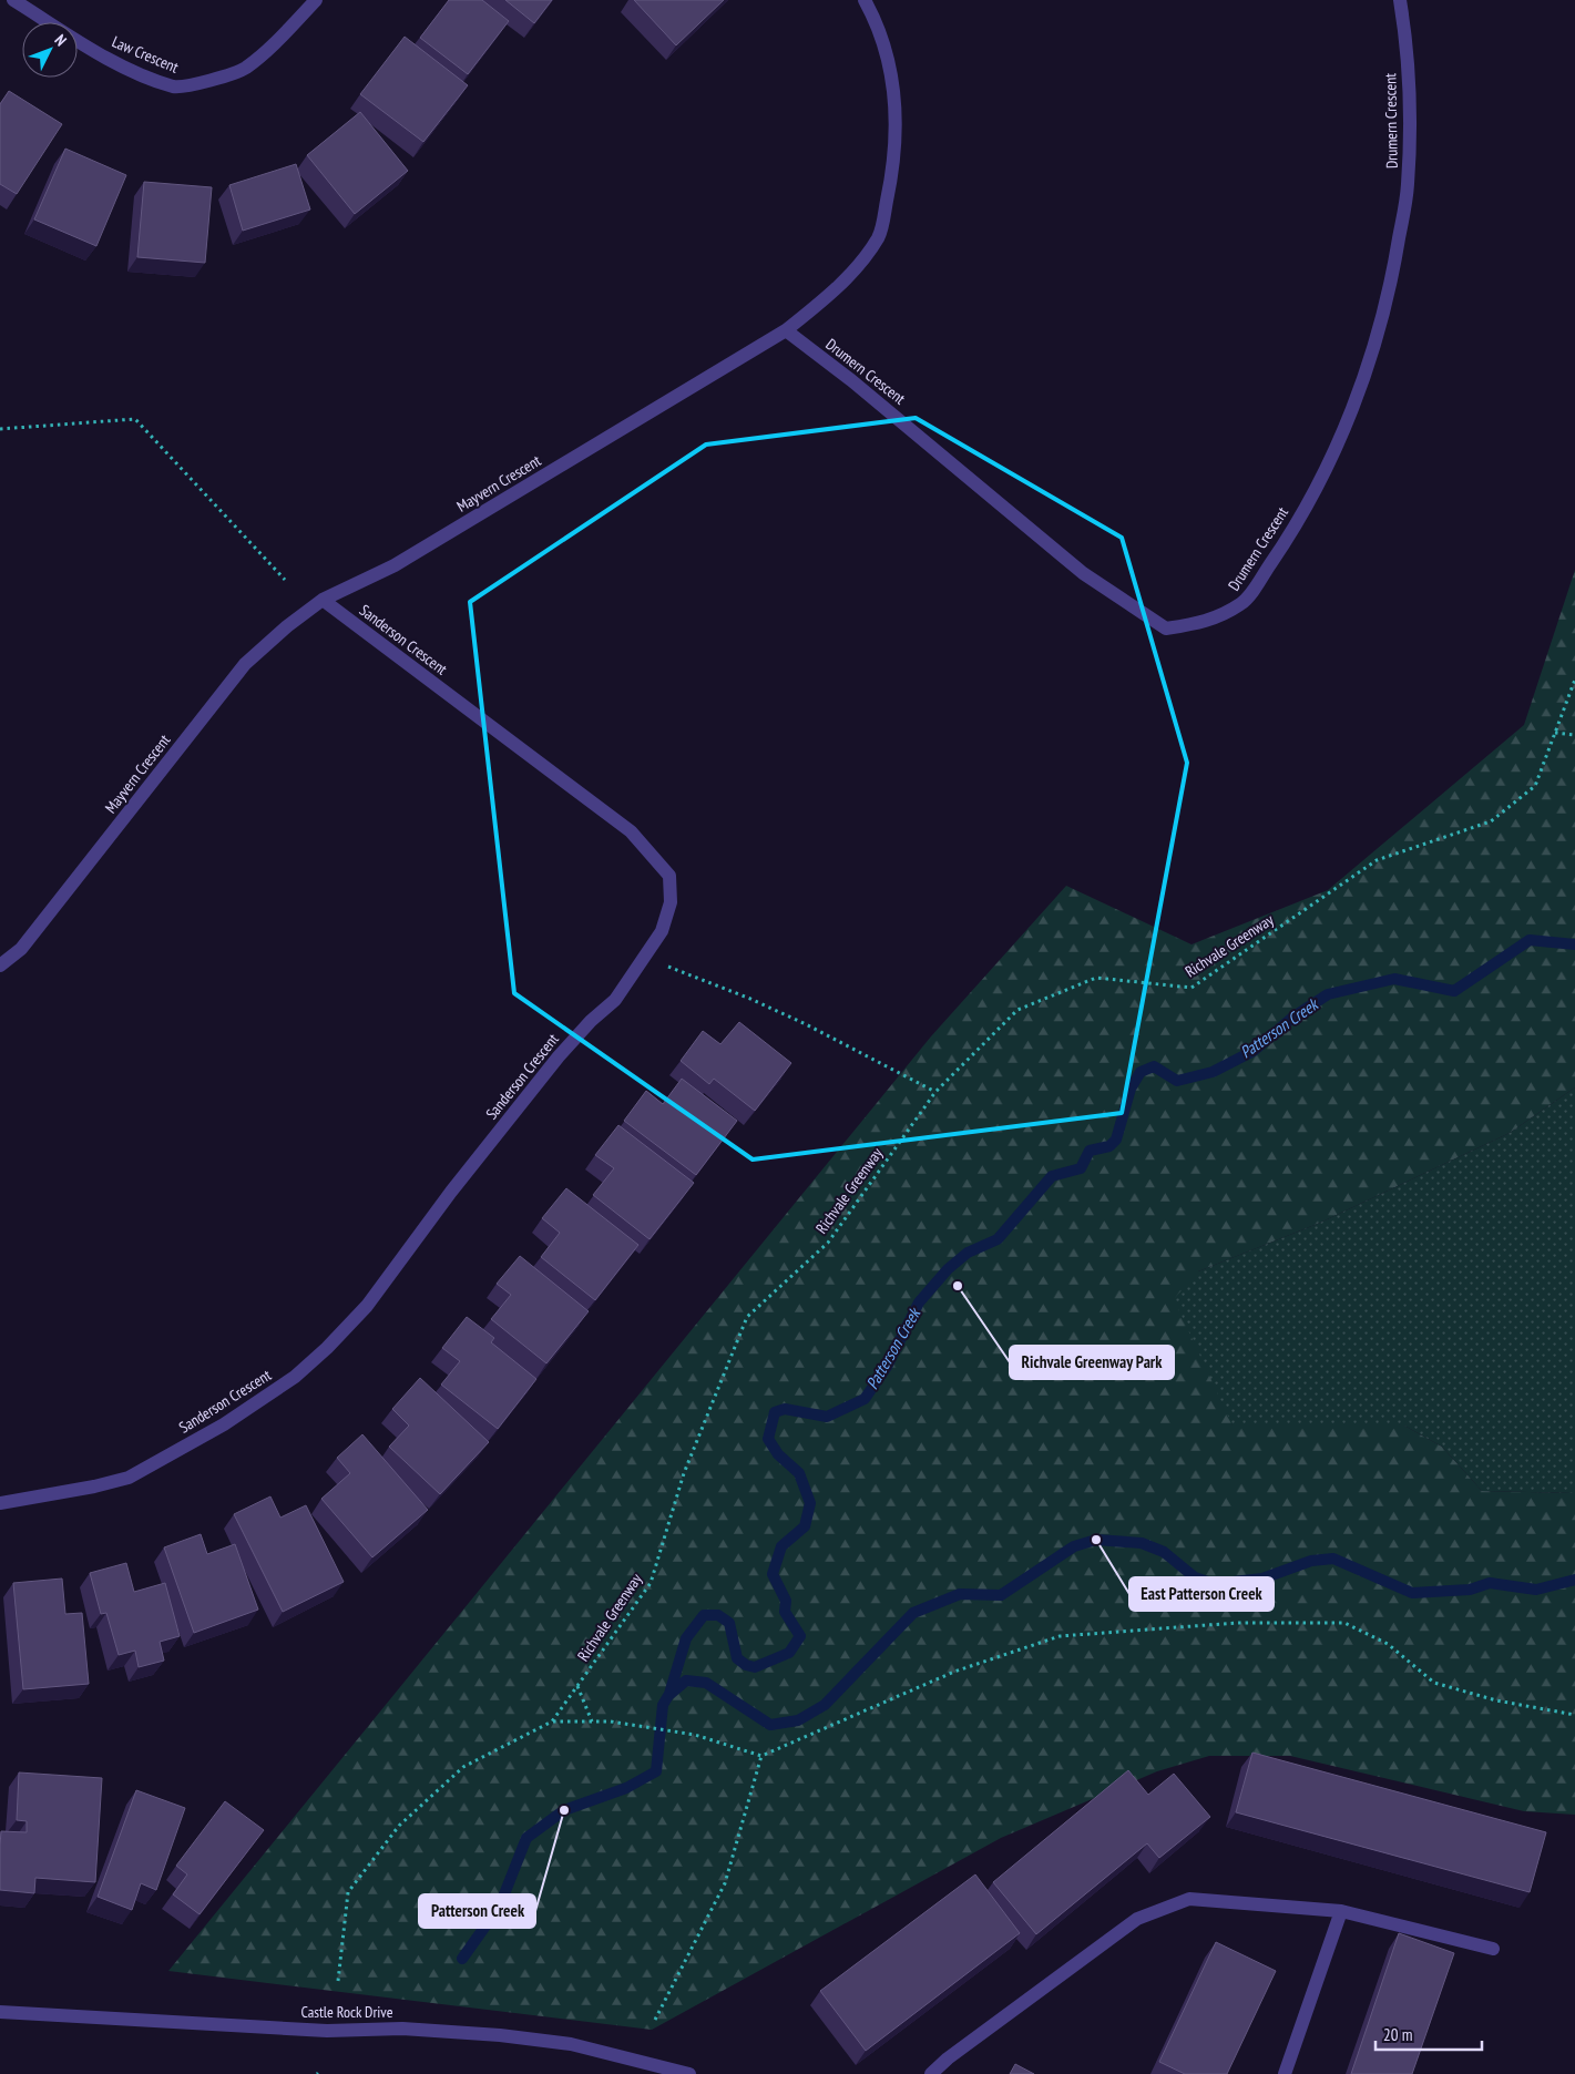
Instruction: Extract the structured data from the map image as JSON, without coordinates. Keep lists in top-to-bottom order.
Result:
{
  "streets": {
    "street": [
      "Law Crescent",
      "Drumern Crescent",
      "Mayvern Crescent",
      "Sanderson Crescent",
      "Castle Rock Drive"
    ],
    "path": ["Richvale Greenway"]
  },
  "crossings": [
    ["Drumern Crescent", "Mayvern Crescent"],
    ["Mayvern Crescent", "Sanderson Crescent"]
  ],
  "water": ["Patterson Creek"],
  "places": ["Richvale Greenway Park", "East Patterson Creek", "Patterson Creek"],
  "scale_bar": "20 m",
  "north": "top right"
}
